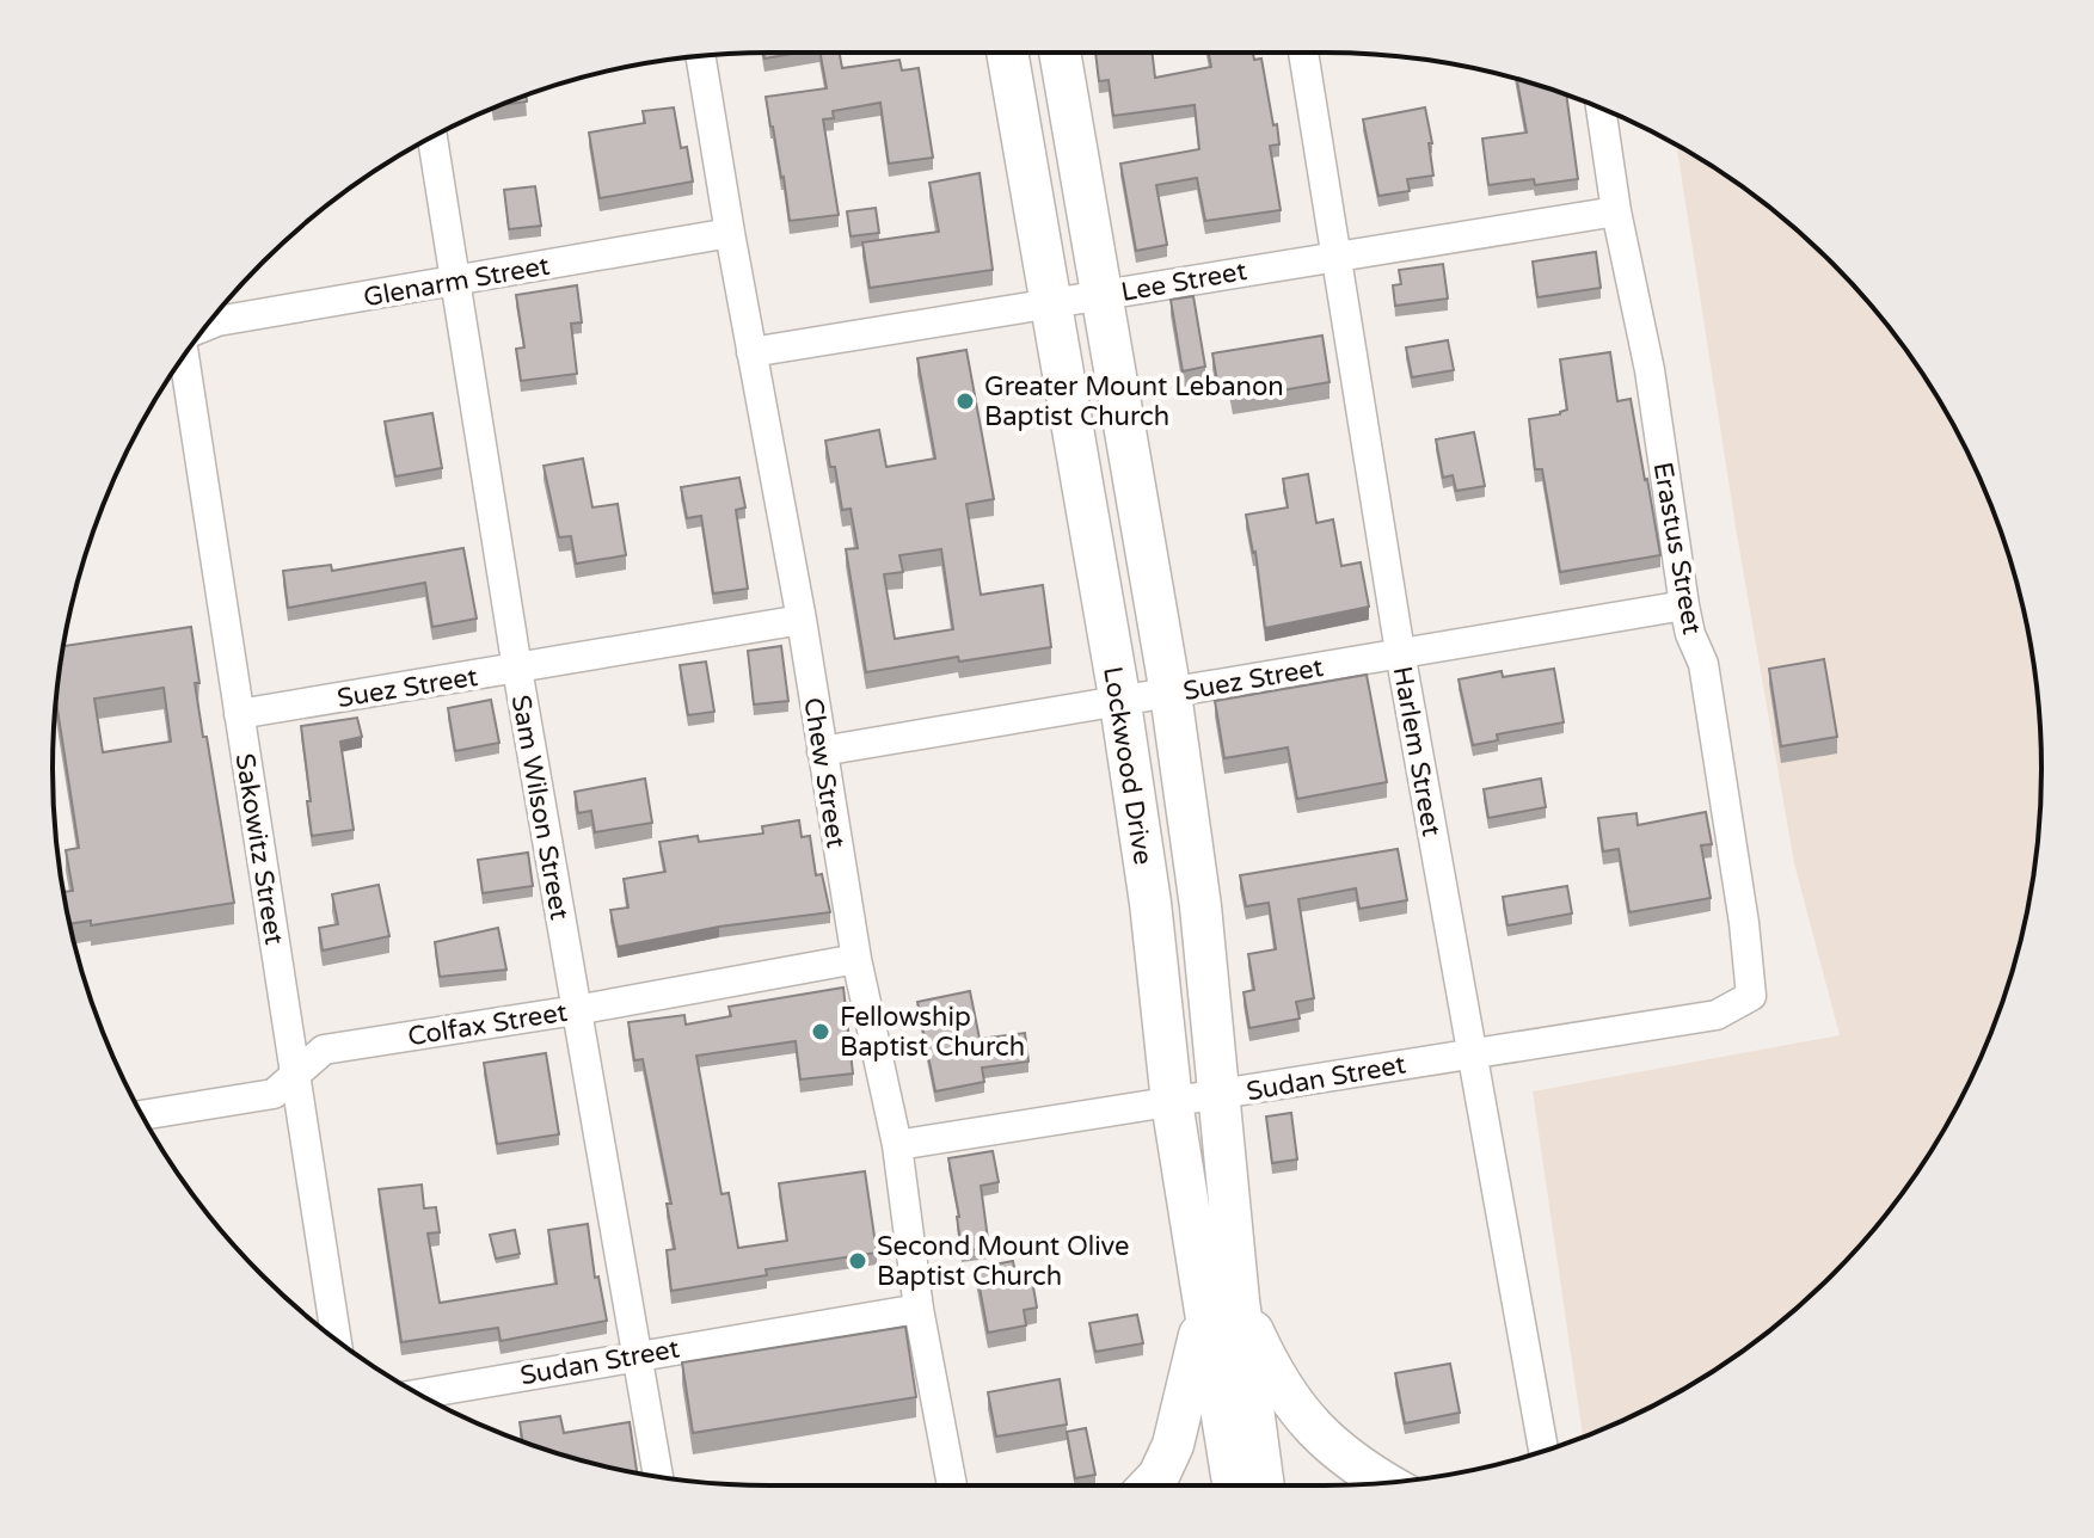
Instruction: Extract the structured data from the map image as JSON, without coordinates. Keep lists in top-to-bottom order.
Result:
{
  "streets": {
    "main road": ["Lockwood Drive"],
    "street": [
      "Glenarm Street",
      "Lee Street",
      "Erastus Street",
      "Suez Street",
      "Harlem Street",
      "Chew Street",
      "Sam Wilson Street",
      "Sakowitz Street",
      "Colfax Street",
      "Sudan Street"
    ]
  },
  "crossings": [
    ["Glenarm Street", "Chew Street"],
    ["Glenarm Street", "Sam Wilson Street"],
    ["Lee Street", "Erastus Street"],
    ["Lee Street", "Harlem Street"],
    ["Lee Street", "Lockwood Drive"],
    ["Lee Street", "Chew Street"],
    ["Erastus Street", "Suez Street"],
    ["Erastus Street", "Sudan Street"],
    ["Suez Street", "Harlem Street"],
    ["Suez Street", "Lockwood Drive"],
    ["Suez Street", "Chew Street"],
    ["Suez Street", "Sam Wilson Street"],
    ["Suez Street", "Sakowitz Street"],
    ["Harlem Street", "Sudan Street"],
    ["Lockwood Drive", "Sudan Street"],
    ["Chew Street", "Colfax Street"],
    ["Chew Street", "Sudan Street"],
    ["Sam Wilson Street", "Colfax Street"],
    ["Sam Wilson Street", "Sudan Street"],
    ["Sakowitz Street", "Colfax Street"]
  ],
  "places": ["Greater Mount Lebanon Baptist Church", "Fellowship Baptist Church", "Second Mount Olive Baptist Church"]
}
